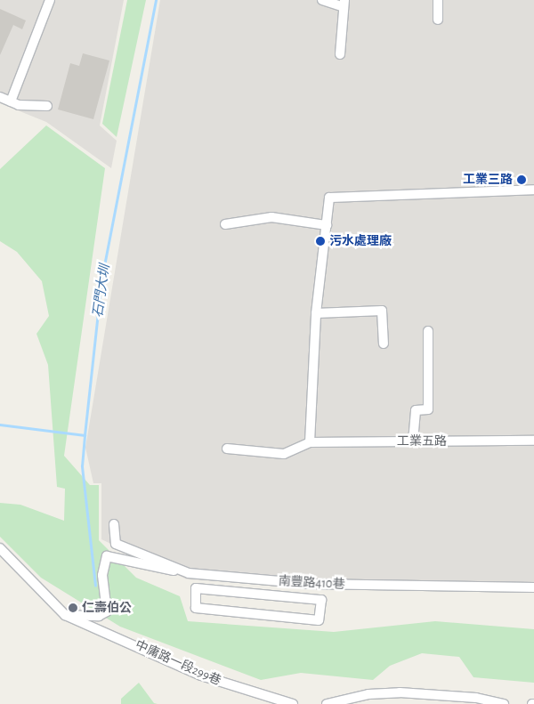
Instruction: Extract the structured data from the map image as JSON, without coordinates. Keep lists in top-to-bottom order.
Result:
{
  "streets": {
    "street": ["工業五路", "南豐路410巷", "中庸路一段299巷"]
  },
  "water": ["石門大圳"],
  "places": ["工業三路", "污水處理廠", "仁壽伯公"]
}
